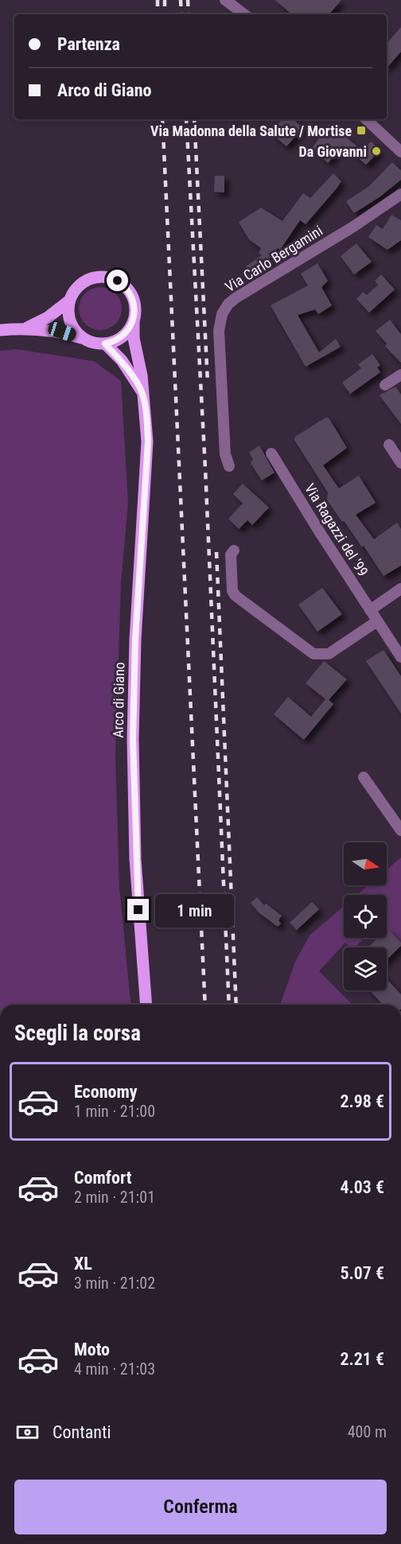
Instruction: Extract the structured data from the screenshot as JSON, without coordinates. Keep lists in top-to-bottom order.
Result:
{
  "streets": {
    "main road": ["Arco di Giano"],
    "street": ["Via Carlo Bergamini", "Via Ragazzi del '99"]
  },
  "places": {
    "transit": ["Via Madonna della Salute / Mortise"],
    "other": ["Da Giovanni"]
  },
  "north": "right",
  "page": {
    "banner": ["Partenza", "Arco di Giano"],
    "bubble": "1 min",
    "heading": "Scegli la corsa",
    "list": [
      {
        "name": "Economy",
        "note": "1 min · 21:00",
        "value": "2.98 €"
      },
      {
        "name": "Comfort",
        "note": "2 min · 21:01",
        "value": "4.03 €"
      },
      {
        "name": "XL",
        "note": "3 min · 21:02",
        "value": "5.07 €"
      },
      {
        "name": "Moto",
        "note": "4 min · 21:03",
        "value": "2.21 €"
      }
    ],
    "pay": ["Contanti", "400 m"],
    "buttons": "Conferma"
  }
}
